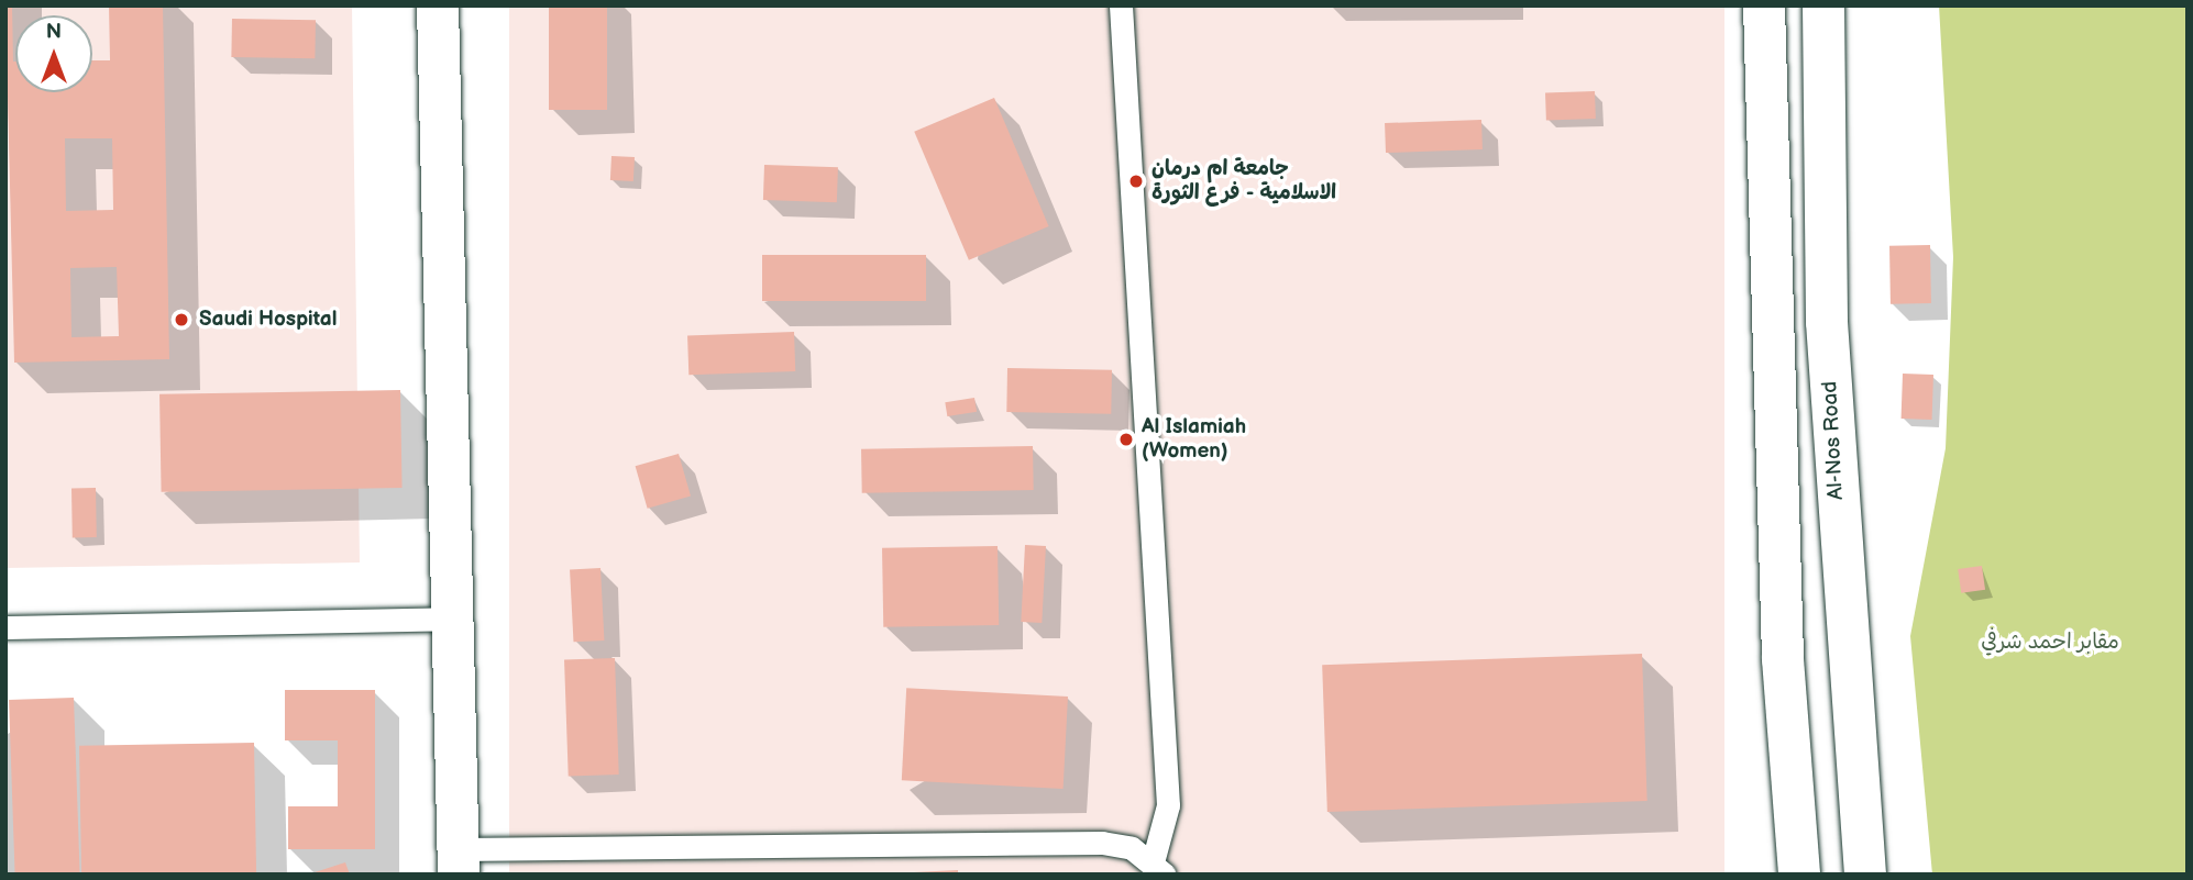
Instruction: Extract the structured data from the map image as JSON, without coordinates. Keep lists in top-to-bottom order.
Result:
{
  "streets": {
    "main road": ["Al-Nos Road"]
  },
  "parks": ["مقابر احمد شرفي"],
  "places": ["جامعة ام درمان الاسلامية - فرع الثورة", "Saudi Hospital", "Al Islamiah (Women)"],
  "north": "top"
}
